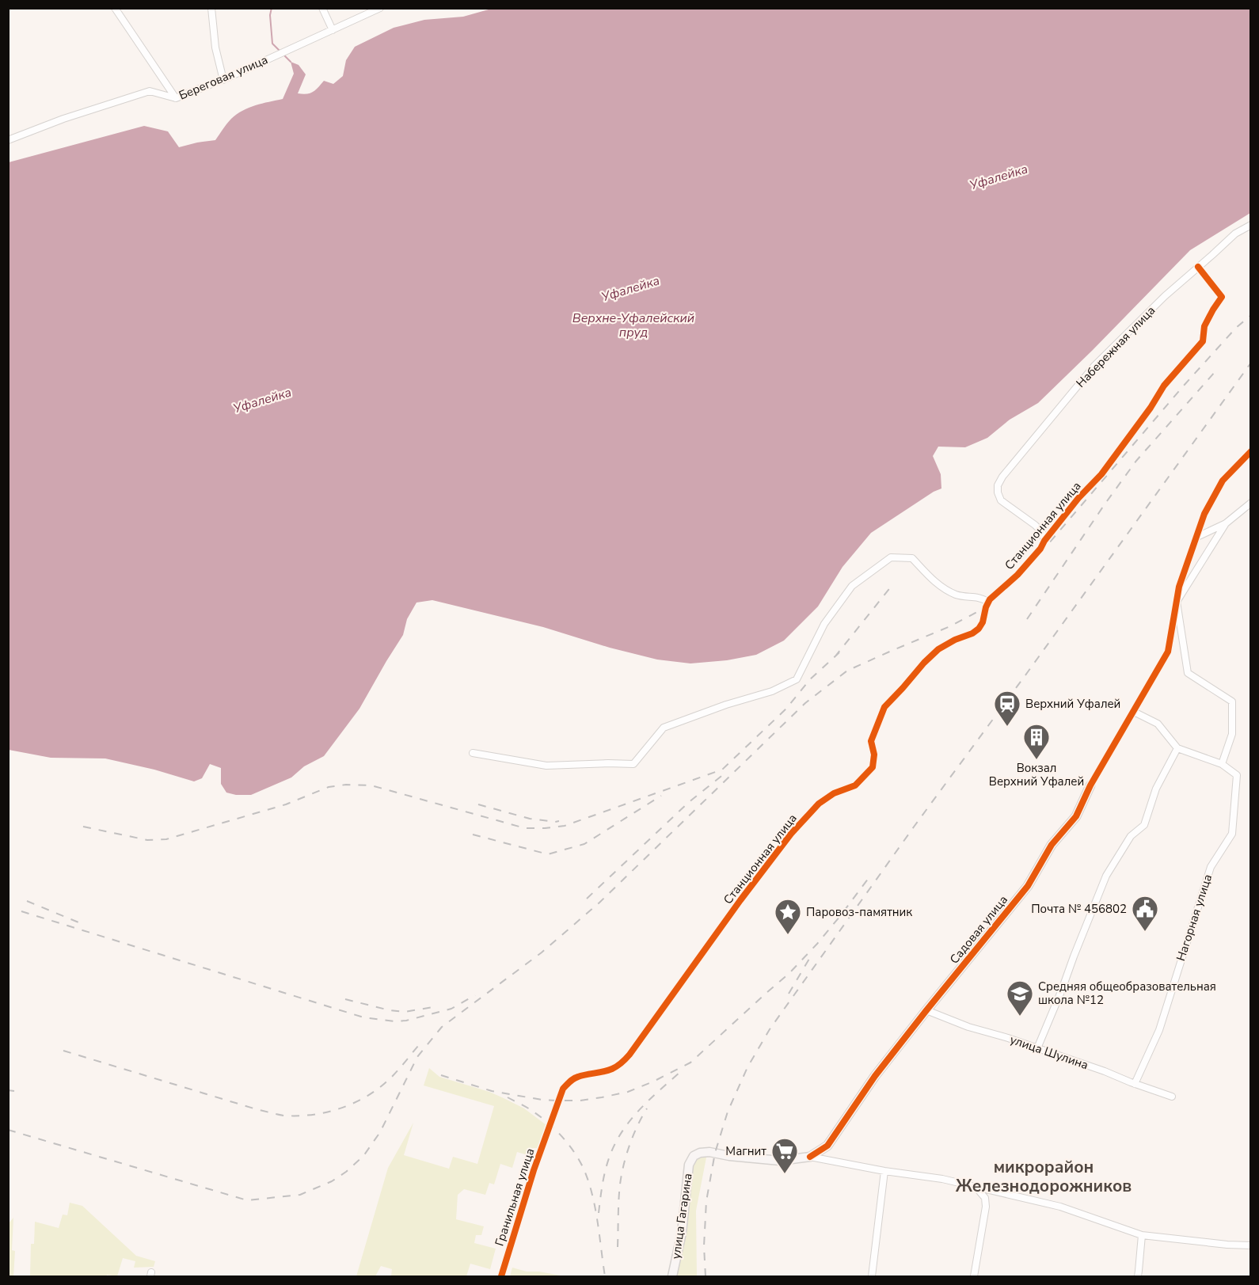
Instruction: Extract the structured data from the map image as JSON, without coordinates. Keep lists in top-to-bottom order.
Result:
{
  "streets": {
    "street": [
      "Береговая улица",
      "Набережная улица",
      "Станционная улица",
      "Нагорная улица",
      "Садовая улица",
      "улица Шулина",
      "Гранильная улица",
      "улица Гагарина"
    ]
  },
  "crossings": [
    ["Набережная улица", "Станционная улица"],
    ["Станционная улица", "Гранильная улица"],
    ["Нагорная улица", "улица Шулина"],
    ["Садовая улица", "улица Шулина"],
    ["Садовая улица", "улица Гагарина"]
  ],
  "districts": ["микрорайон Железнодорожников"],
  "water": ["Уфалейка", "Верхне-Уфалейский пруд"],
  "places": {
    "station": ["Верхний Уфалей"],
    "building": ["Вокзал Верхний Уфалей"],
    "public building": ["Почта № 456802"],
    "place": ["Паровоз-памятник"],
    "school or university": ["Средняя общеобразовательная школа №12"],
    "supermarket": ["Магнит"]
  }
}
